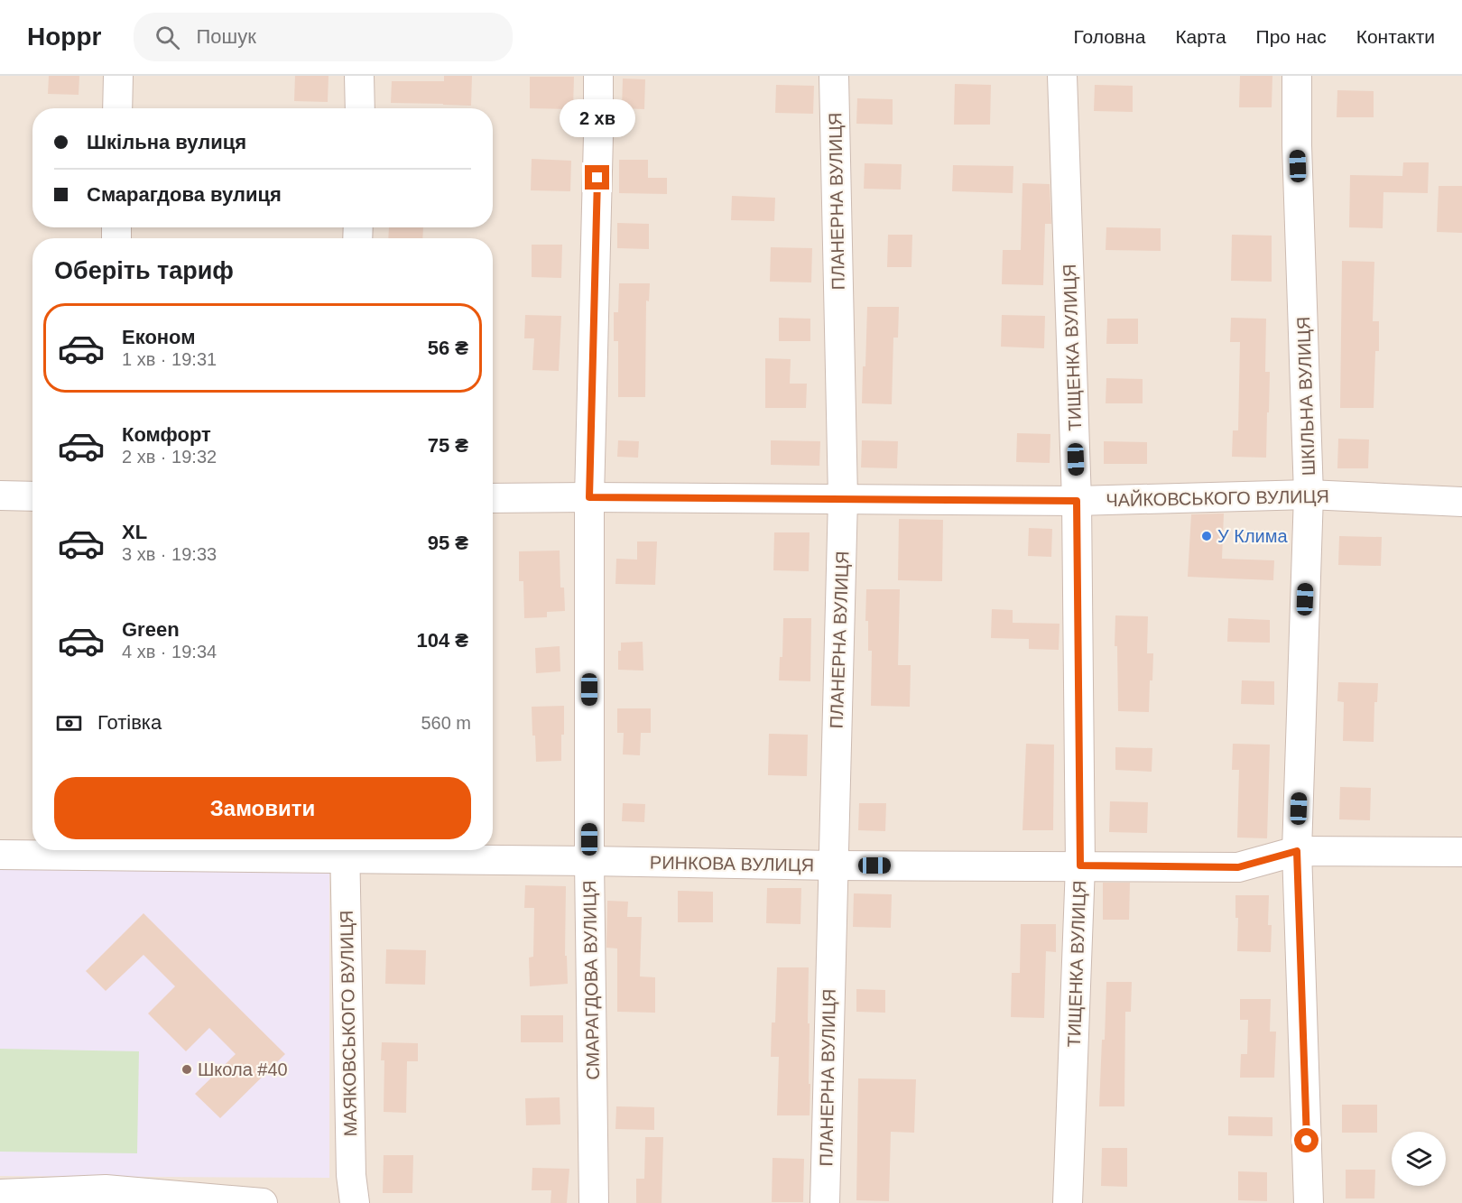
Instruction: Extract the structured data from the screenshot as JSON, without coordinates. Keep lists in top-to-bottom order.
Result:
{
  "streets": {
    "street": [
      "ПЛАНЕРНА ВУЛИЦЯ",
      "ТИЩЕНКА ВУЛИЦЯ",
      "ШКІЛЬНА ВУЛИЦЯ",
      "ЧАЙКОВСЬКОГО ВУЛИЦЯ",
      "РИНКОВА ВУЛИЦЯ",
      "СМАРАГДОВА ВУЛИЦЯ",
      "МАЯКОВСЬКОГО ВУЛИЦЯ"
    ]
  },
  "crossings": [
    ["ПЛАНЕРНА ВУЛИЦЯ", "ЧАЙКОВСЬКОГО ВУЛИЦЯ"],
    ["ПЛАНЕРНА ВУЛИЦЯ", "РИНКОВА ВУЛИЦЯ"],
    ["ТИЩЕНКА ВУЛИЦЯ", "ЧАЙКОВСЬКОГО ВУЛИЦЯ"],
    ["ТИЩЕНКА ВУЛИЦЯ", "РИНКОВА ВУЛИЦЯ"],
    ["ШКІЛЬНА ВУЛИЦЯ", "ЧАЙКОВСЬКОГО ВУЛИЦЯ"],
    ["ШКІЛЬНА ВУЛИЦЯ", "РИНКОВА ВУЛИЦЯ"],
    ["ЧАЙКОВСЬКОГО ВУЛИЦЯ", "СМАРАГДОВА ВУЛИЦЯ"],
    ["РИНКОВА ВУЛИЦЯ", "СМАРАГДОВА ВУЛИЦЯ"],
    ["РИНКОВА ВУЛИЦЯ", "МАЯКОВСЬКОГО ВУЛИЦЯ"]
  ],
  "places": ["У Клима", "Школа #40"],
  "page": {
    "header": "Hoppr",
    "search": "Пошук",
    "nav": [
      "Головна",
      "Карта",
      "Про нас",
      "Контакти"
    ],
    "bubble": "2 хв",
    "banner": ["Шкільна вулиця", "Смарагдова вулиця"],
    "heading": "Оберіть тариф",
    "list": [
      {
        "name": "Економ",
        "note": "1 хв · 19:31",
        "value": "56 ₴"
      },
      {
        "name": "Комфорт",
        "note": "2 хв · 19:32",
        "value": "75 ₴"
      },
      {
        "name": "XL",
        "note": "3 хв · 19:33",
        "value": "95 ₴"
      },
      {
        "name": "Green",
        "note": "4 хв · 19:34",
        "value": "104 ₴"
      }
    ],
    "pay": ["Готівка", "560 m"],
    "buttons": "Замовити"
  }
}
